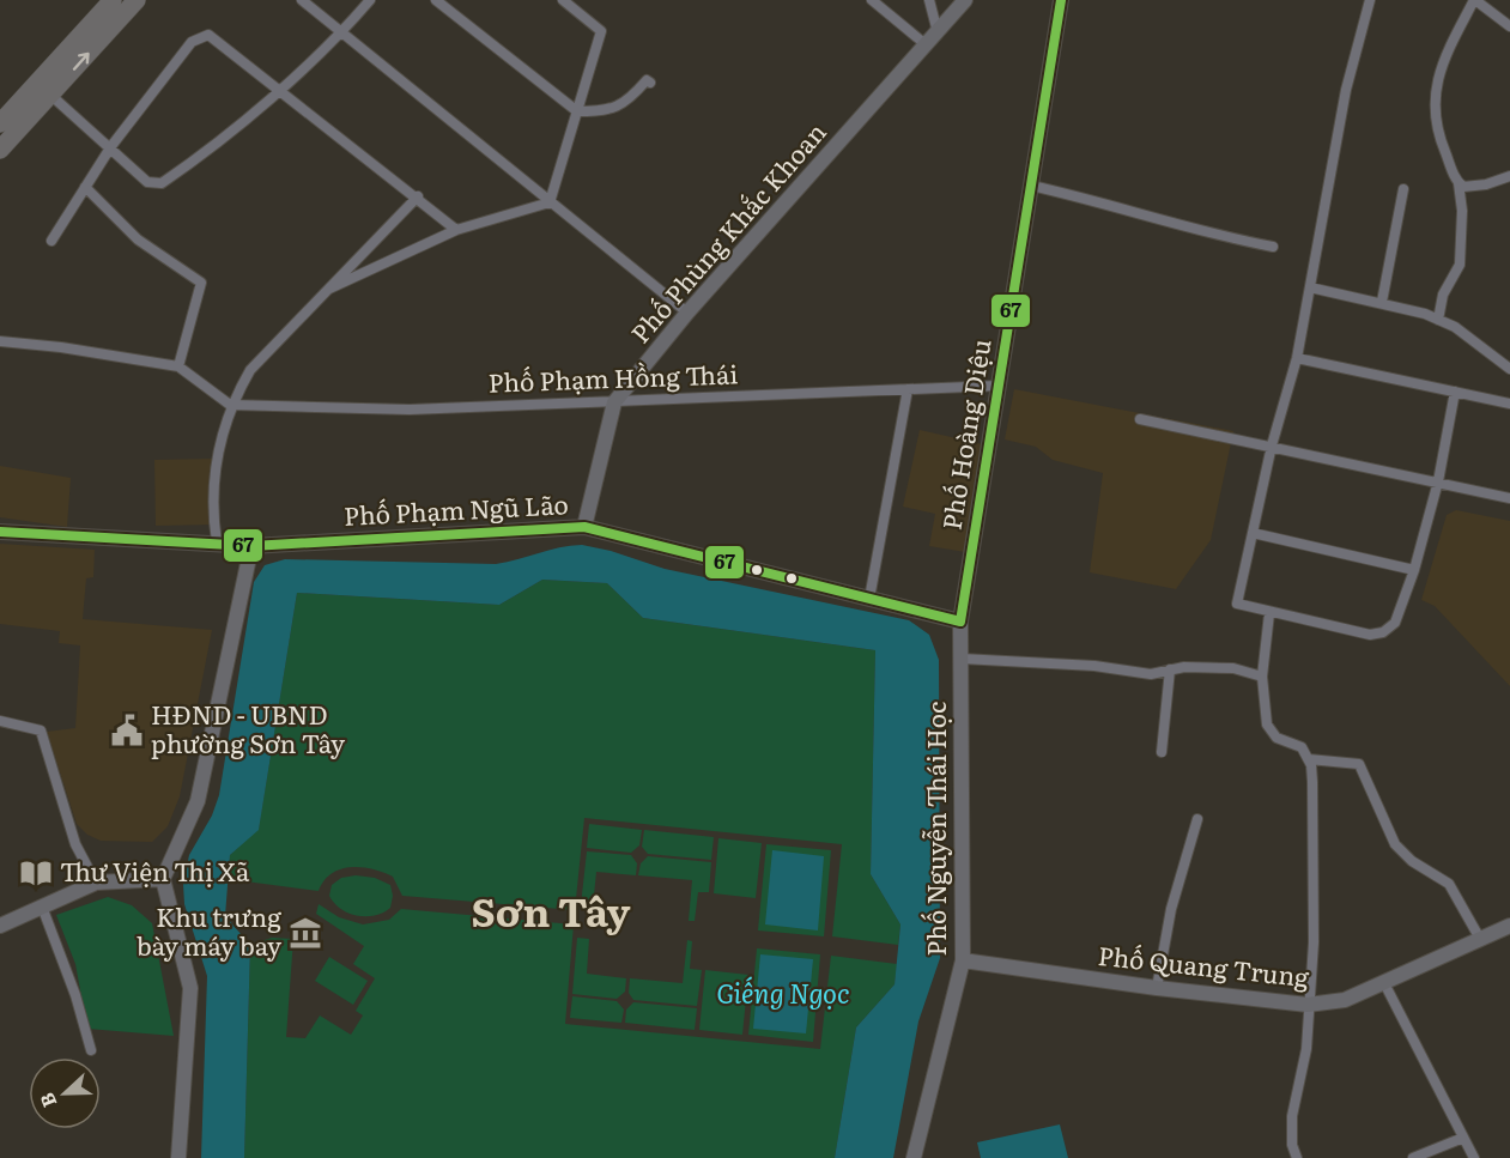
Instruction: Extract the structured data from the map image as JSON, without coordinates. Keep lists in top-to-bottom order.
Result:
{
  "streets": {
    "main road": [
      "Phố Phùng Khắc Khoan",
      "Phố Hoàng Diệu",
      "Phố Phạm Ngũ Lão",
      "Phố Nguyễn Thái Học",
      "Phố Quang Trung"
    ],
    "street": ["Phố Phạm Hồng Thái"]
  },
  "crossings": [
    ["Phố Phùng Khắc Khoan", "Phố Phạm Hồng Thái"],
    ["Phố Phùng Khắc Khoan", "Phố Phạm Ngũ Lão"],
    ["Phố Phạm Hồng Thái", "Phố Hoàng Diệu"],
    ["Phố Hoàng Diệu", "Phố Phạm Ngũ Lão"],
    ["Phố Hoàng Diệu", "Phố Nguyễn Thái Học"],
    ["Phố Phạm Ngũ Lão", "Phố Nguyễn Thái Học"],
    ["Phố Nguyễn Thái Học", "Phố Quang Trung"]
  ],
  "districts": ["Sơn Tây"],
  "water": ["Giếng Ngọc"],
  "places": {
    "public building": ["HĐND - UBND phường Sơn Tây"],
    "library": ["Thư Viện Thị Xã"],
    "museum": ["Khu trưng bày máy bay"]
  },
  "lines": ["transit line 67"],
  "north": "left"
}
